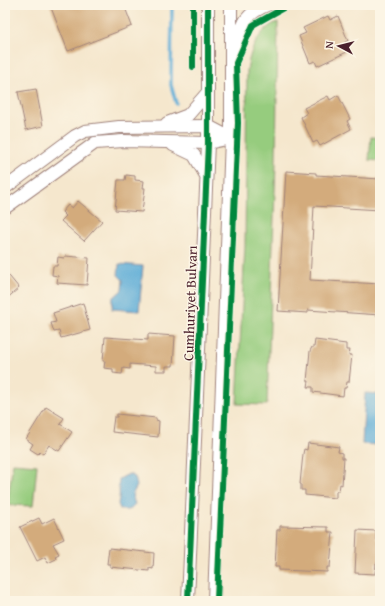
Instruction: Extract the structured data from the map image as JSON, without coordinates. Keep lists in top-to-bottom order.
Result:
{
  "streets": {
    "street": ["Cumhuriyet Bulvarı"]
  },
  "north": "left"
}
